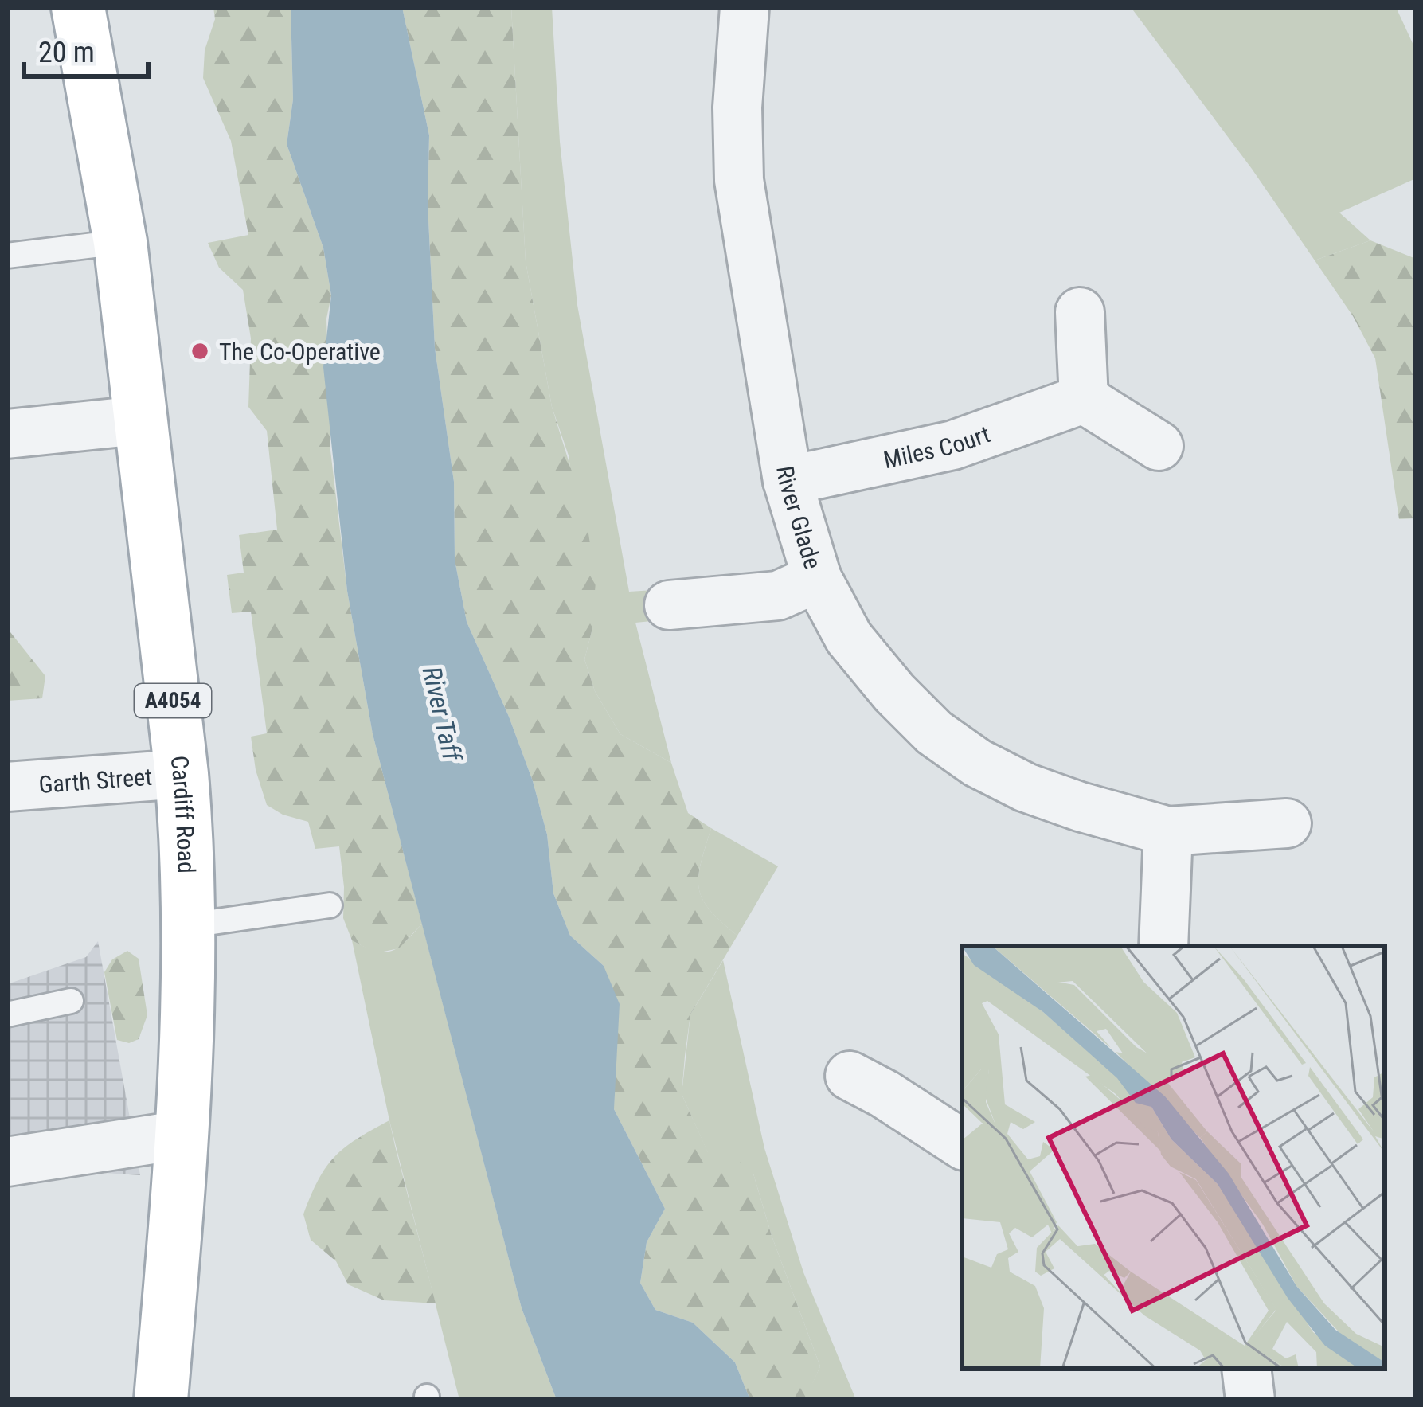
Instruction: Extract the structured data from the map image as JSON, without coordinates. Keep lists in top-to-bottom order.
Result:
{
  "streets": {
    "main road": ["A4054", "Cardiff Road"],
    "street": ["Miles Court", "River Glade", "Garth Street"]
  },
  "crossings": [
    ["Miles Court", "River Glade"],
    ["Garth Street", "Cardiff Road"]
  ],
  "water": ["River Taff"],
  "places": ["The Co-Operative"],
  "scale_bar": "20 m"
}
